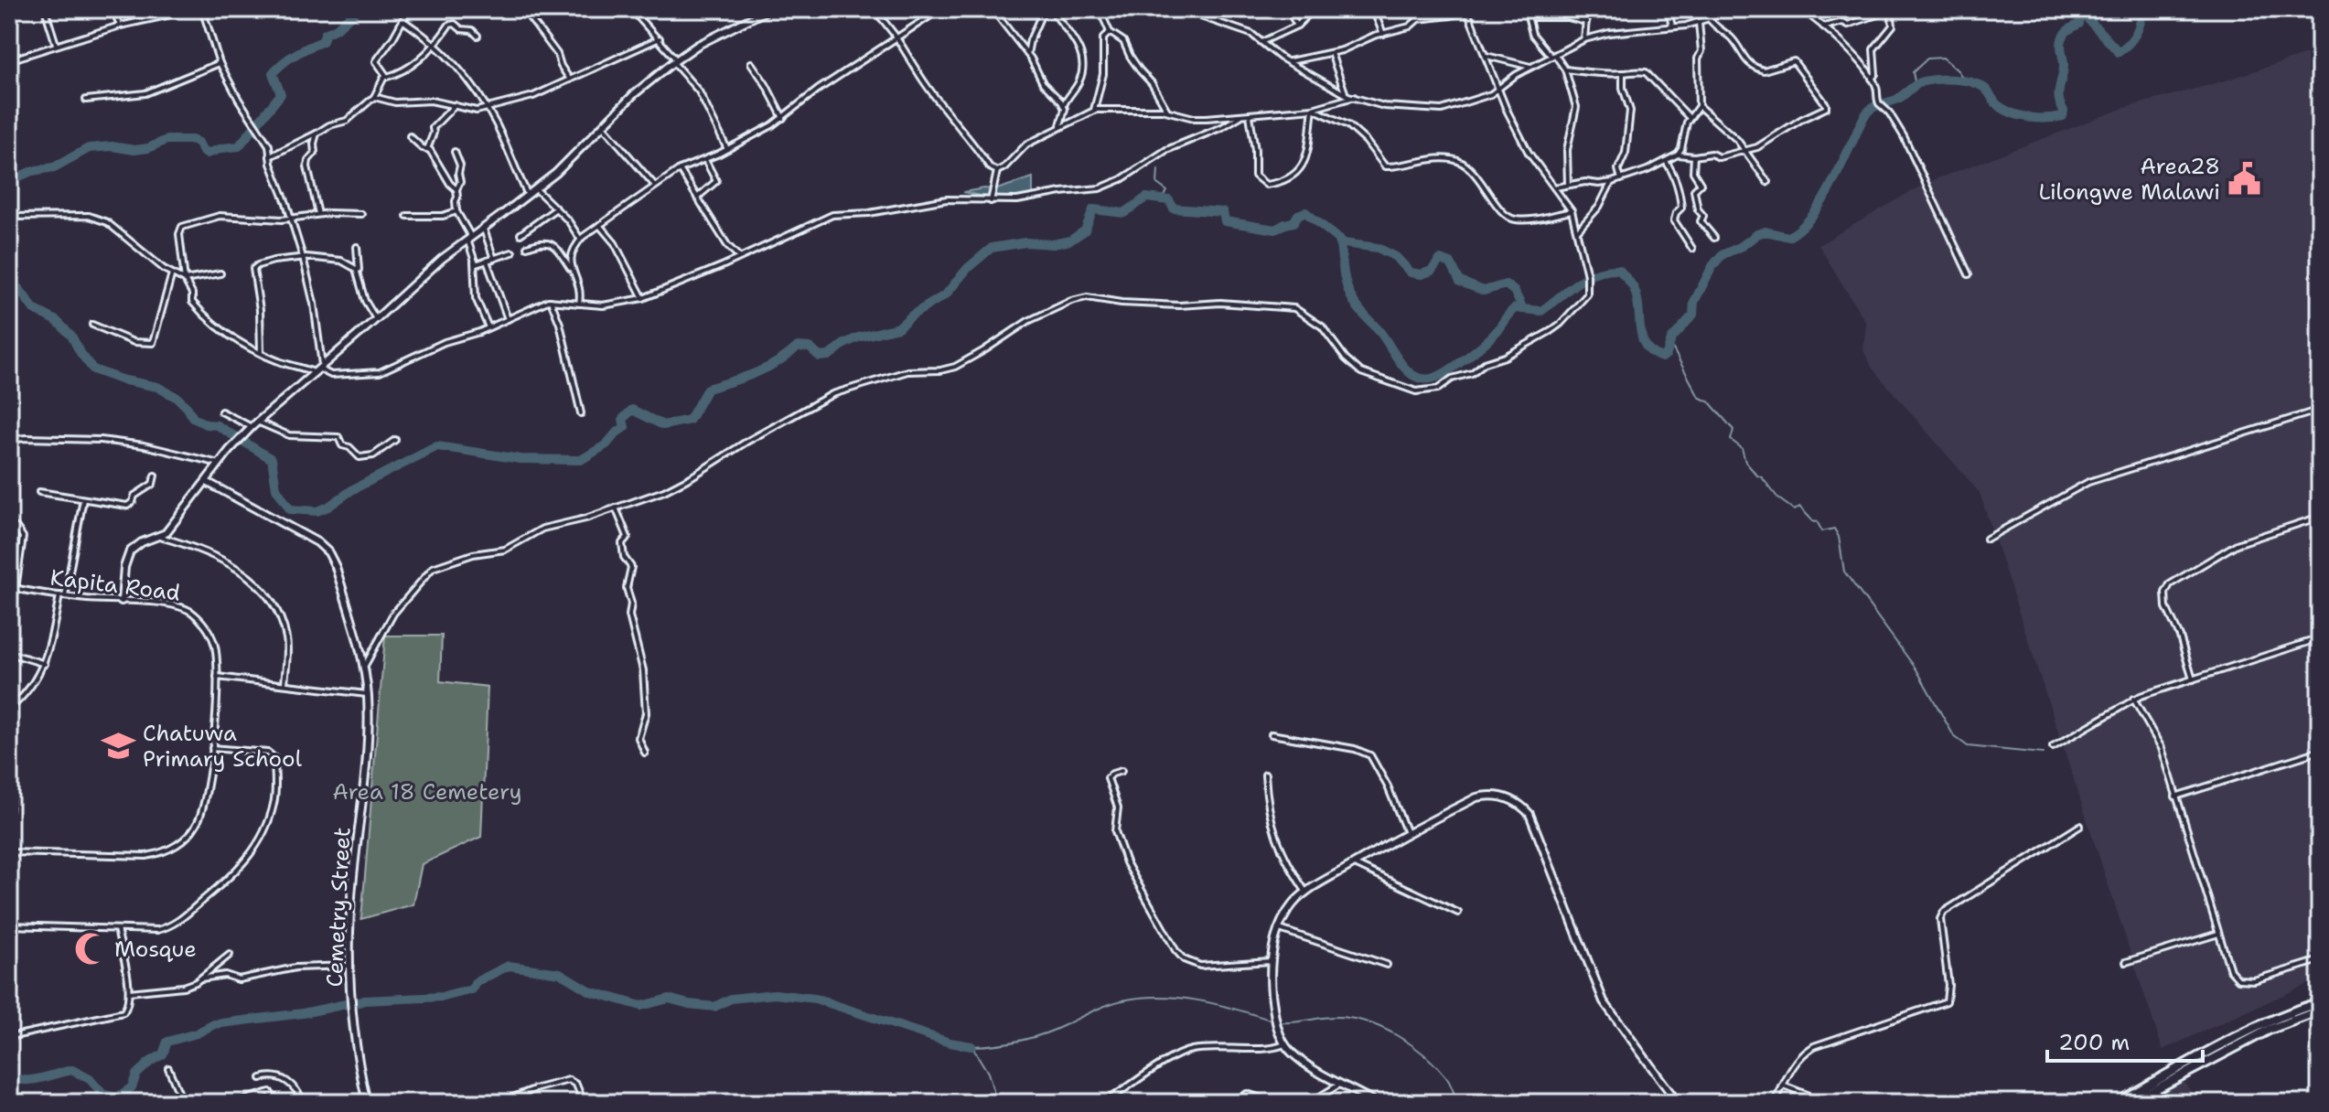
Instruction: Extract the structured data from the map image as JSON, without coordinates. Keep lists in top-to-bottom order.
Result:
{
  "streets": {
    "street": ["Kapita Road", "Cemetry Street"]
  },
  "parks": ["Area 18 Cemetery"],
  "places": {
    "public building": ["Area28 Lilongwe Malawi"],
    "school or university": ["Chatuwa Primary School"],
    "mosque": ["Mosque"]
  },
  "scale_bar": "200 m"
}
